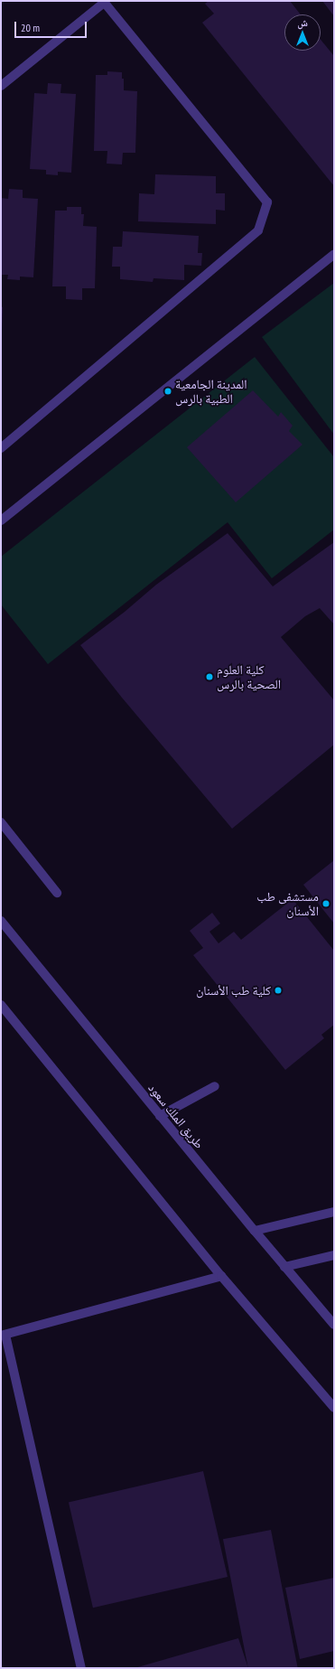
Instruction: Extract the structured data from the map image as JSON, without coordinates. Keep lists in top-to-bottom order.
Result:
{
  "streets": {
    "street": ["طريق الملك سعود"]
  },
  "places": [
    "المدينة الجامعية الطبية بالرس",
    "كلية العلوم الصحية بالرس",
    "مستشفى طب الأسنان",
    "كلية طب الأسنان"
  ],
  "scale_bar": "20 m",
  "north": "top"
}
